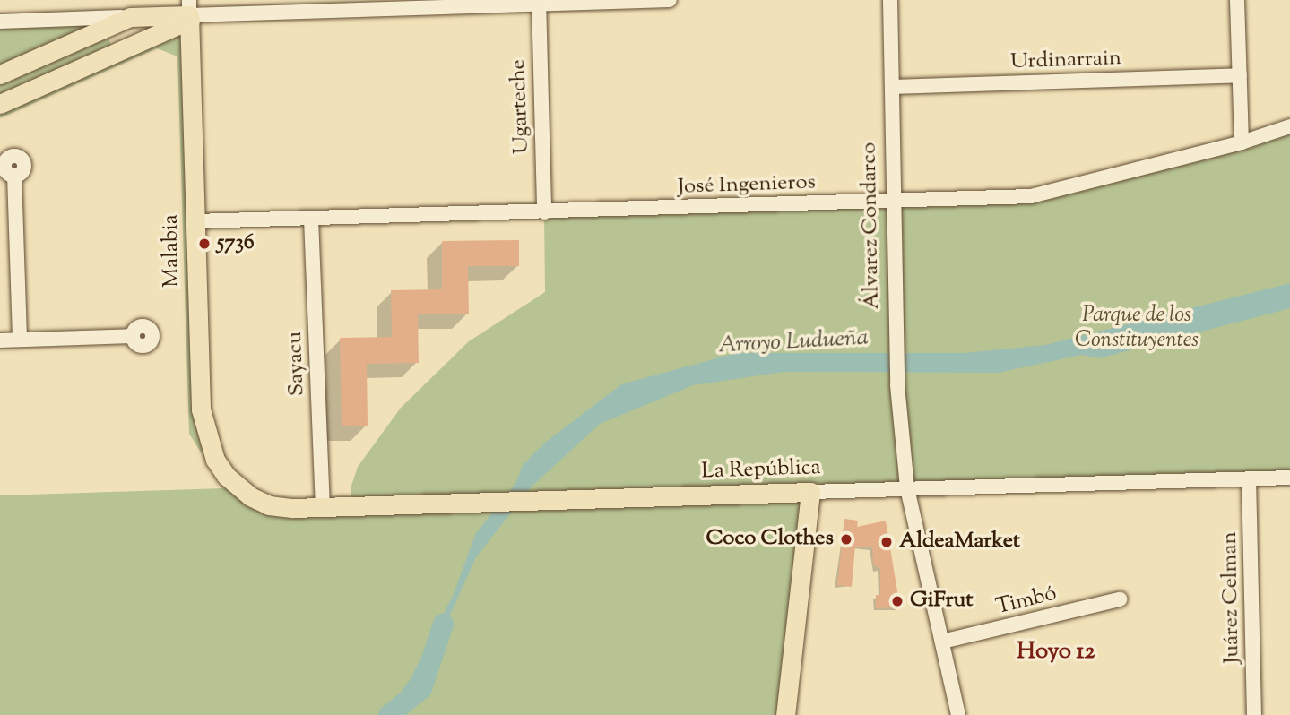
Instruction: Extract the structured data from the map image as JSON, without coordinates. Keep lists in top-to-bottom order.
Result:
{
  "streets": {
    "main road": ["Malabia", "La República"],
    "street": [
      "Urdinarrain",
      "Ugarteche",
      "José Ingenieros",
      "Álvarez Condarco",
      "Sayacu",
      "Juárez Celman",
      "Timbó"
    ]
  },
  "crossings": [
    ["Urdinarrain", "Álvarez Condarco"],
    ["Ugarteche", "José Ingenieros"],
    ["José Ingenieros", "Álvarez Condarco"],
    ["José Ingenieros", "Malabia"],
    ["José Ingenieros", "Sayacu"],
    ["Álvarez Condarco", "La República"],
    ["Álvarez Condarco", "Timbó"],
    ["Malabia", "La República"],
    ["Sayacu", "La República"],
    ["La República", "Juárez Celman"]
  ],
  "districts": ["Hoyo 12"],
  "water": ["Arroyo Ludueña"],
  "parks": ["Parque de los Constituyentes"],
  "places": [
    "5736",
    "Coco Clothes",
    "AldeaMarket",
    "GiFrut"
  ]
}
